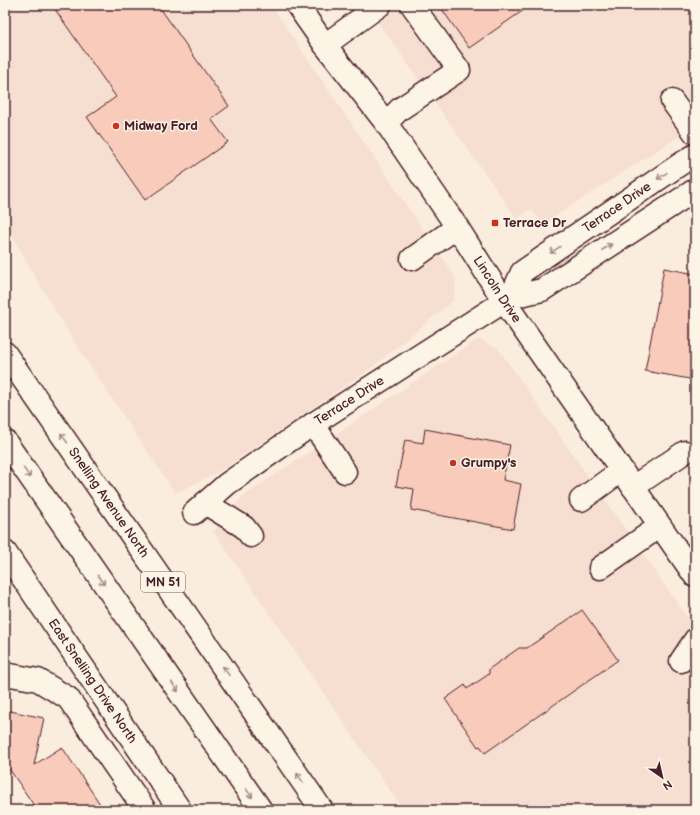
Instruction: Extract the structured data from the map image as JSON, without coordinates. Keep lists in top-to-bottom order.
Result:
{
  "streets": {
    "main road": [
      "Terrace Drive",
      "Lincoln Drive",
      "Snelling Avenue North",
      "MN 51",
      "East Snelling Drive North"
    ]
  },
  "crossings": [
    ["Terrace Drive", "Lincoln Drive"]
  ],
  "places": {
    "other": ["Midway Ford", "Grumpy's"],
    "transit": ["Terrace Dr"]
  },
  "north": "bottom right"
}
